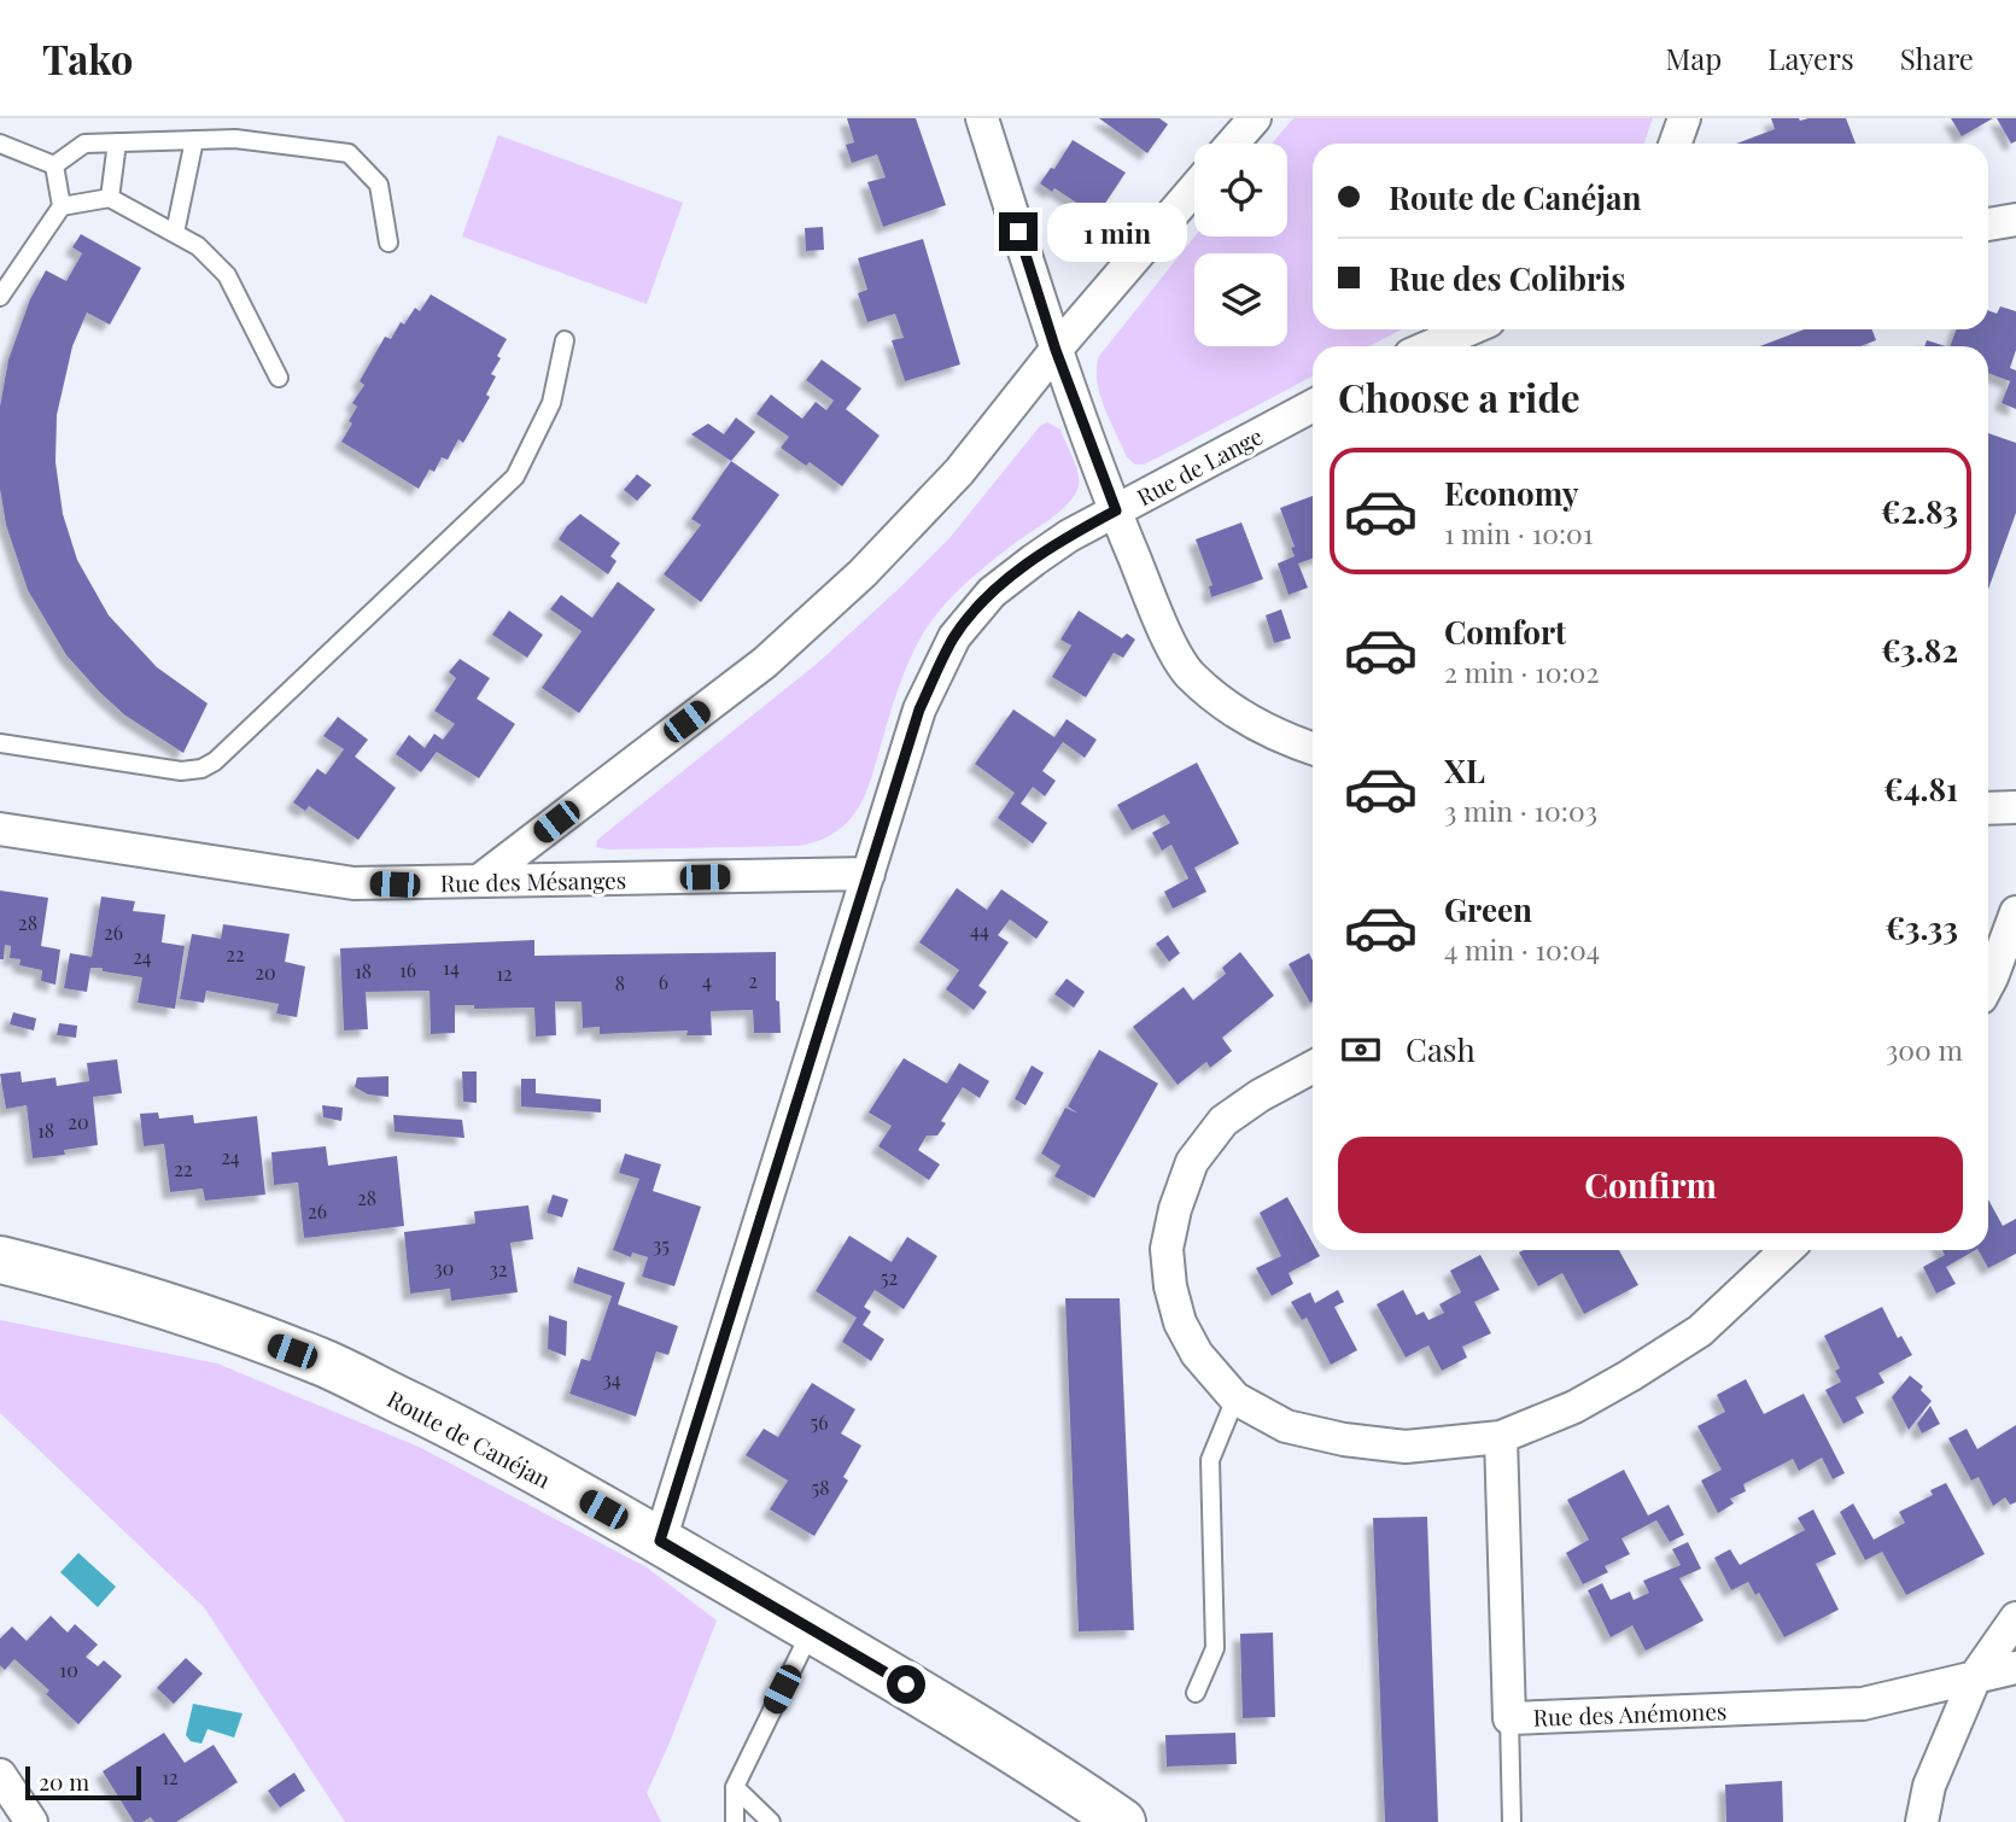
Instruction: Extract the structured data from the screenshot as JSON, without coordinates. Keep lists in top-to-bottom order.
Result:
{
  "streets": {
    "street": [
      "Rue de Lange",
      "Rue des Mésanges",
      "Route de Canéjan",
      "Rue des Anémones"
    ]
  },
  "crossings": [
    ["Rue de Lange", "Rue des Mésanges"],
    ["Rue de Lange", "Route de Canéjan"]
  ],
  "house_numbers": [
    "28",
    "44",
    "26",
    "22",
    "24",
    "14",
    "16",
    "18",
    "20",
    "12",
    "4",
    "2",
    "6",
    "8",
    "20",
    "18",
    "24",
    "22",
    "28",
    "26",
    "35",
    "30",
    "32",
    "52",
    "34",
    "56",
    "58",
    "10",
    "12"
  ],
  "scale_bar": "20 m",
  "page": {
    "header": "Tako",
    "nav": ["Map", "Layers", "Share"],
    "banner": ["Route de Canéjan", "Rue des Colibris"],
    "bubble": "1 min",
    "heading": "Choose a ride",
    "list": [
      {
        "name": "Economy",
        "note": "1 min · 10:01",
        "value": "€2.83"
      },
      {
        "name": "Comfort",
        "note": "2 min · 10:02",
        "value": "€3.82"
      },
      {
        "name": "XL",
        "note": "3 min · 10:03",
        "value": "€4.81"
      },
      {
        "name": "Green",
        "note": "4 min · 10:04",
        "value": "€3.33"
      }
    ],
    "pay": ["Cash", "300 m"],
    "buttons": "Confirm",
    "scale": "20 m"
  }
}
